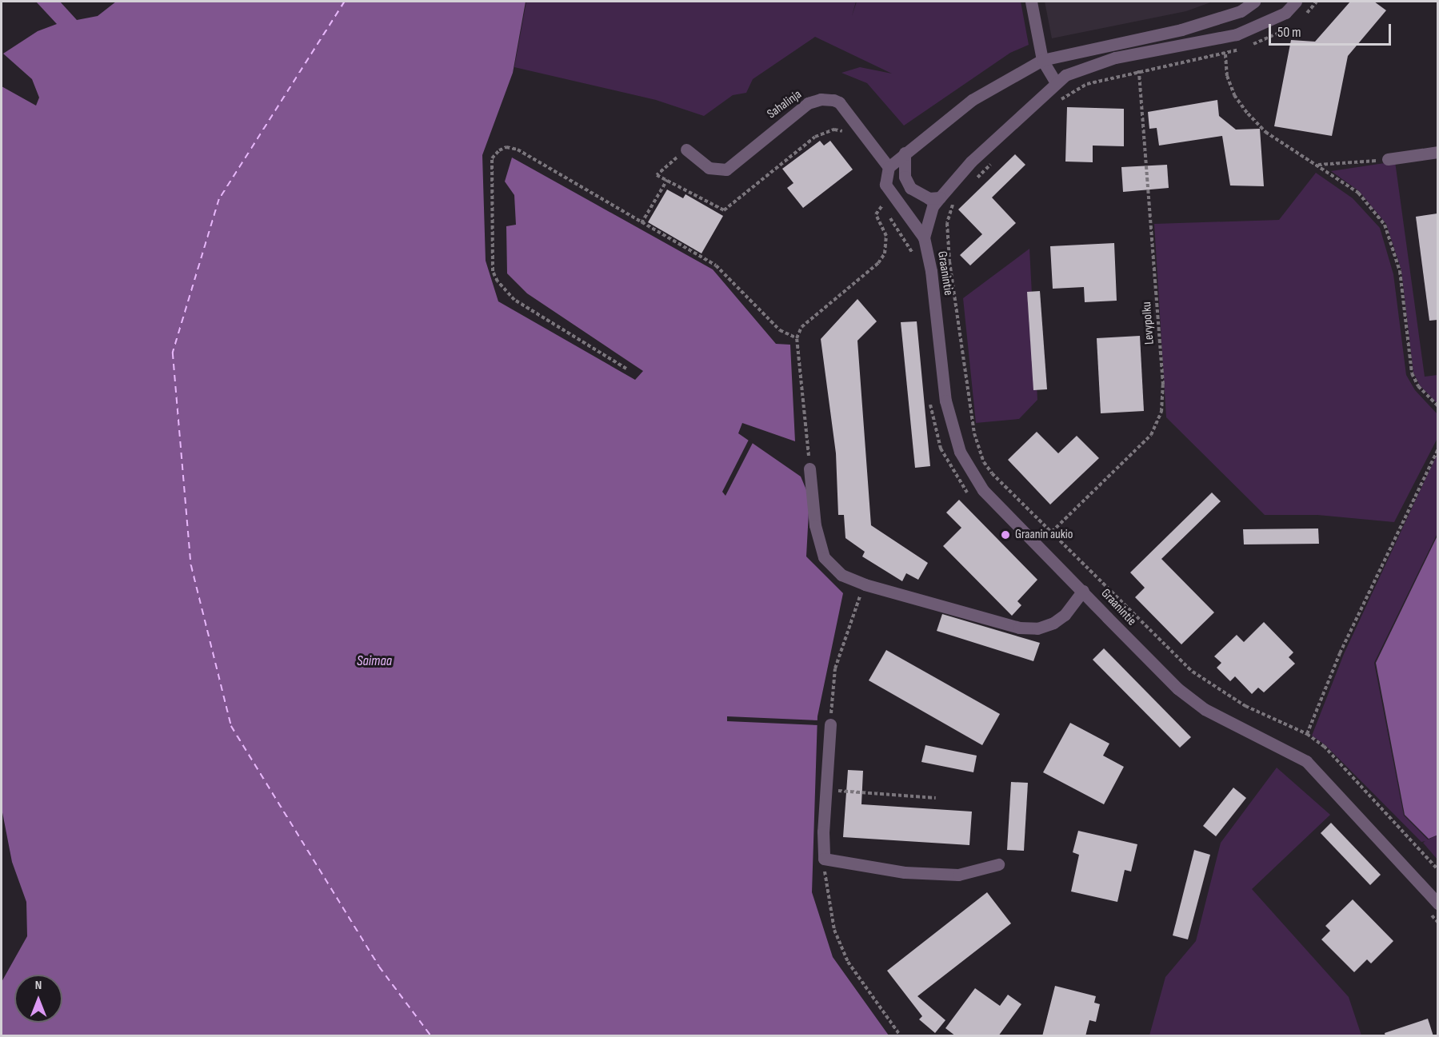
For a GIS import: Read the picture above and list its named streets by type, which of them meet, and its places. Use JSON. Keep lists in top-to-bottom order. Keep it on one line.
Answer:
{"streets":{"street":["Sahalinja","Graanintie"],"path":["Levypolku"]},"crossings":[["Sahalinja","Graanintie"]],"water":["Saimaa"],"places":["Graanin aukio"],"scale_bar":"50 m","north":"top"}
